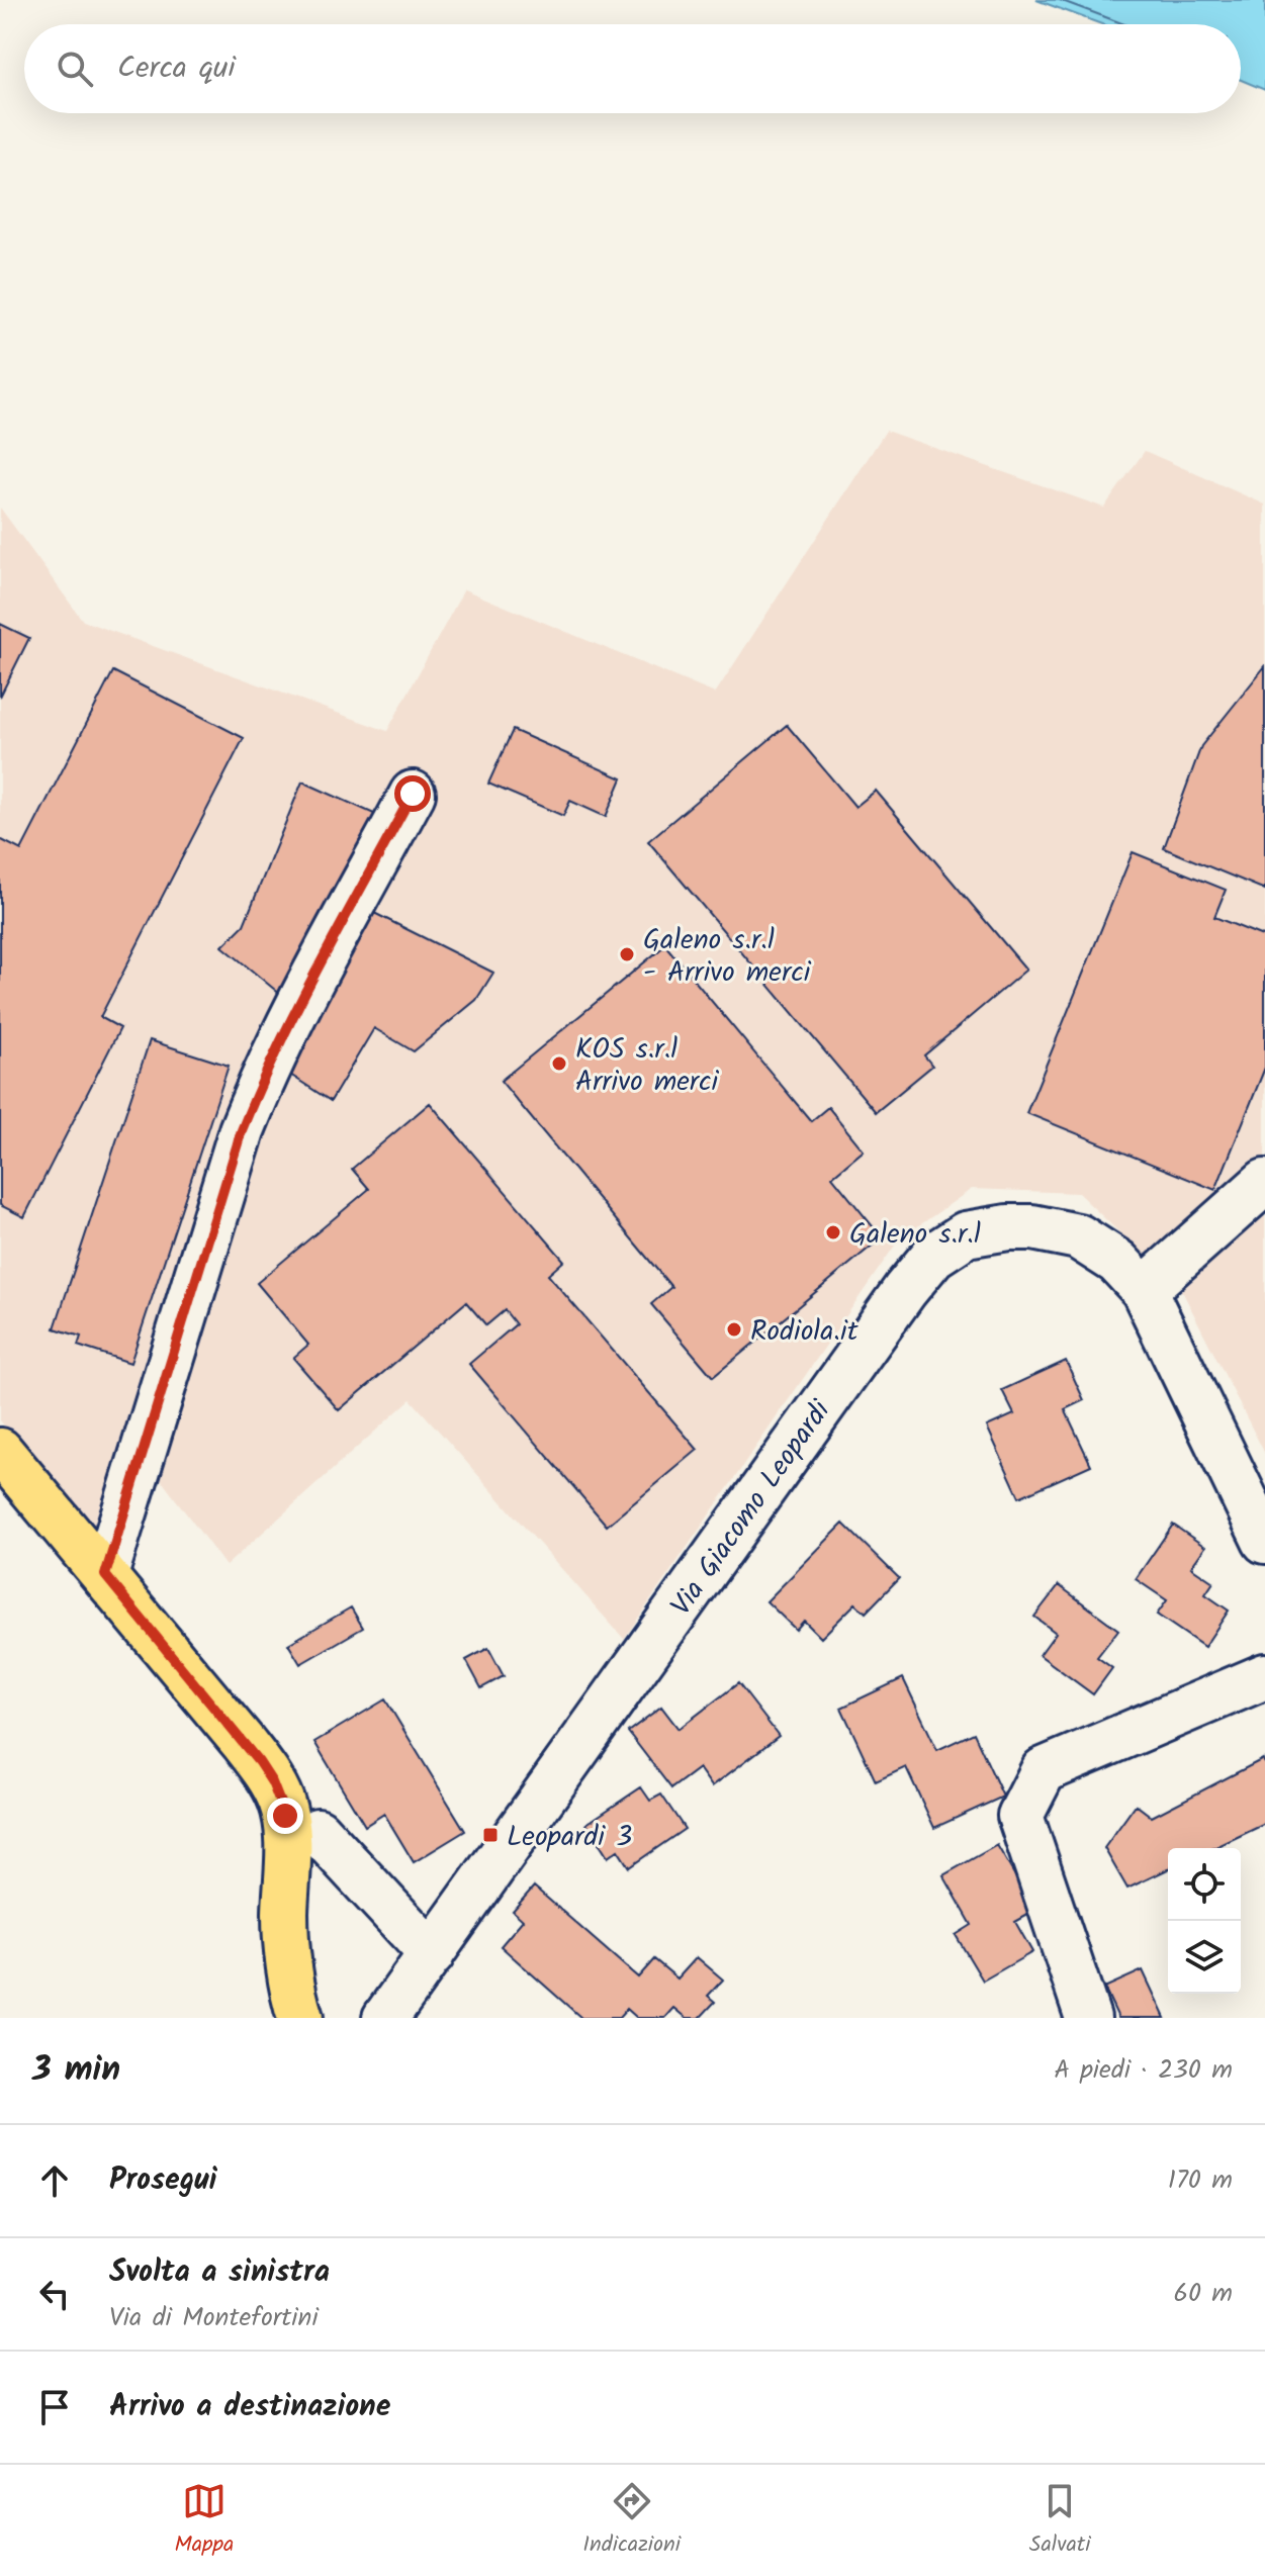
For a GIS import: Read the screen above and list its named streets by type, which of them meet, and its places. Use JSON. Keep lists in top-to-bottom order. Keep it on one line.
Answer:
{"streets":{"street":["Via Giacomo Leopardi"]},"places":{"other":["Galeno s.r.l - Arrivo merci","KOS s.r.l Arrivo merci","Galeno s.r.l","Rodiola.it"],"transit":["Leopardi 3"]},"page":{"search":"Cerca qui","heading":["3 min","A piedi · 230 m"],"list":[["Prosegui","170 m"],["Svolta a sinistra","Via di Montefortini","60 m"],"Arrivo a destinazione"],"nav":["Mappa","Indicazioni","Salvati"]}}
